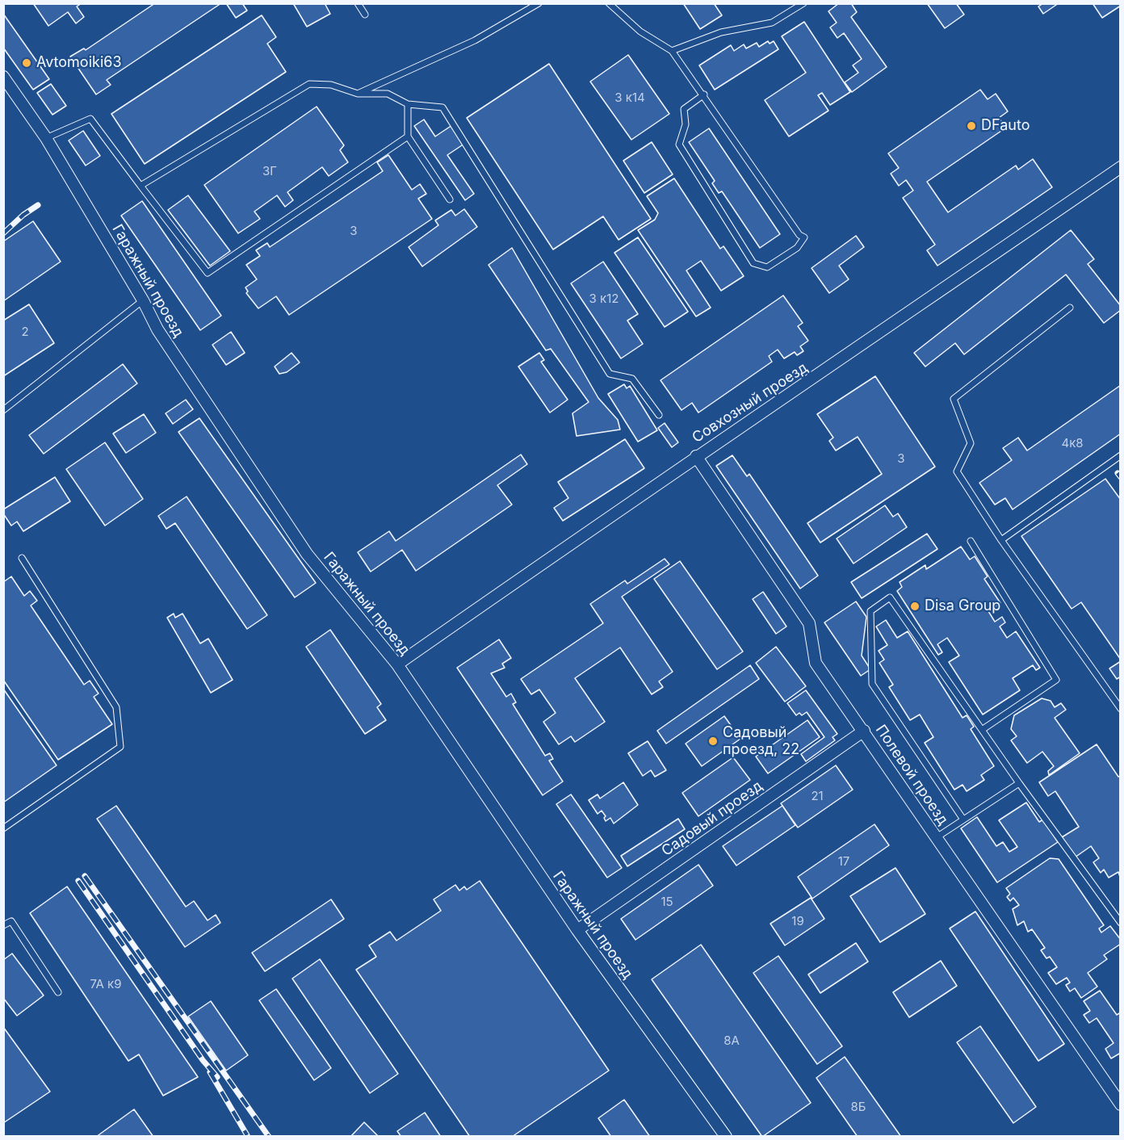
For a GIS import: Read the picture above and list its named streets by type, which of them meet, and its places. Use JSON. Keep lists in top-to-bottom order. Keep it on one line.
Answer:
{"streets":{"street":["Гаражный проезд","Совхозный проезд","Полевой проезд","Садовый проезд"]},"crossings":[["Гаражный проезд","Совхозный проезд"],["Гаражный проезд","Садовый проезд"],["Совхозный проезд","Полевой проезд"],["Полевой проезд","Садовый проезд"]],"places":["Avtomoiki63","DFauto","Disa Group","Садовый проезд, 22"],"house_numbers":["3 к14","3Г","3","3 к12","2","4к8","3","21","17","15","19","7А к9","8А","8Б"]}
